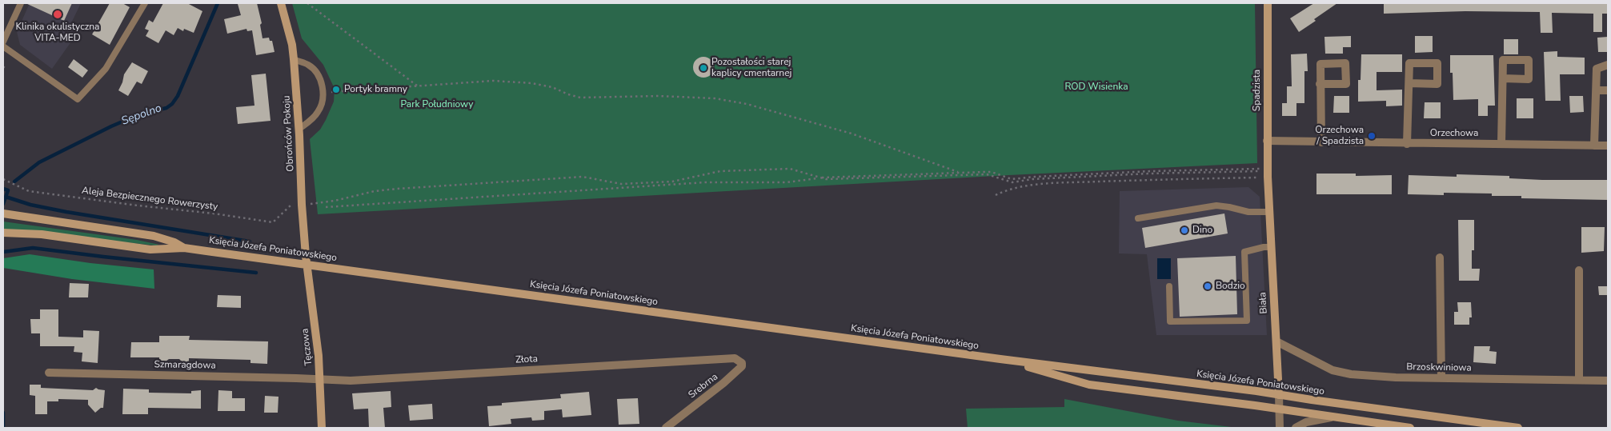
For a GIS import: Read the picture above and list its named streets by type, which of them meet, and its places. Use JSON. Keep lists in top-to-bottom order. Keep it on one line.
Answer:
{"streets":{"main road":["Spadzista","Obrońców Pokoju","Księcia Józefa Poniatowskiego","Biała","Tęczowa"],"street":["Orzechowa","Złota","Szmaragdowa","Brzoskwiniowa","Srebrna"],"path":["Aleja Bezpiecznego Rowerzysty"]},"crossings":[["Spadzista","Orzechowa"],["Spadzista","Biała"],["Obrońców Pokoju","Księcia Józefa Poniatowskiego"],["Obrońców Pokoju","Tęczowa"],["Księcia Józefa Poniatowskiego","Biała"],["Księcia Józefa Poniatowskiego","Tęczowa"],["Biała","Brzoskwiniowa"],["Tęczowa","Złota"],["Tęczowa","Szmaragdowa"],["Złota","Szmaragdowa"],["Złota","Srebrna"]],"water":["Sępolno"],"parks":["ROD Wisienka","Park Południowy"],"places":["Klinika okulistyczna VITA-MED","Pozostałości starej kaplicy cmentarnej","Portyk bramny","Orzechowa / Spadzista","Dino","Bodzio"]}
